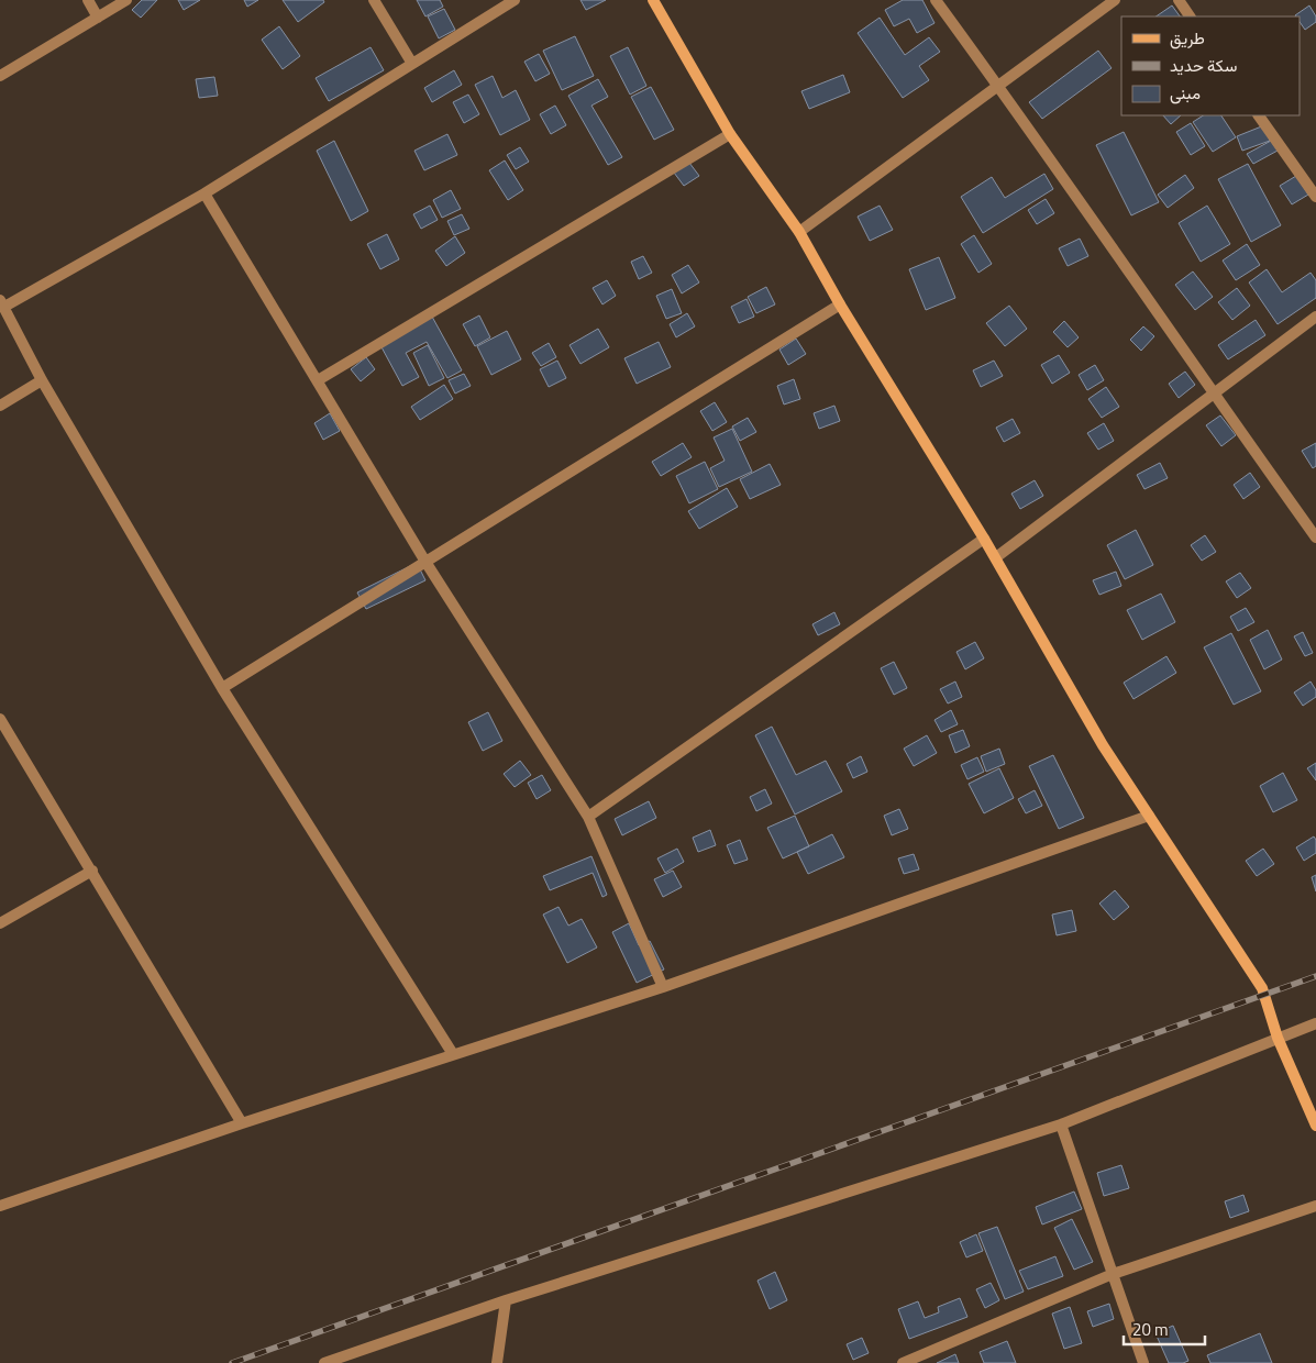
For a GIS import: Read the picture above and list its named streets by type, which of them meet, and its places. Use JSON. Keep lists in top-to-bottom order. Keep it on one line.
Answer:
{"legend":["طريق","سكة حديد","مبنى"],"scale_bar":"20 m"}
